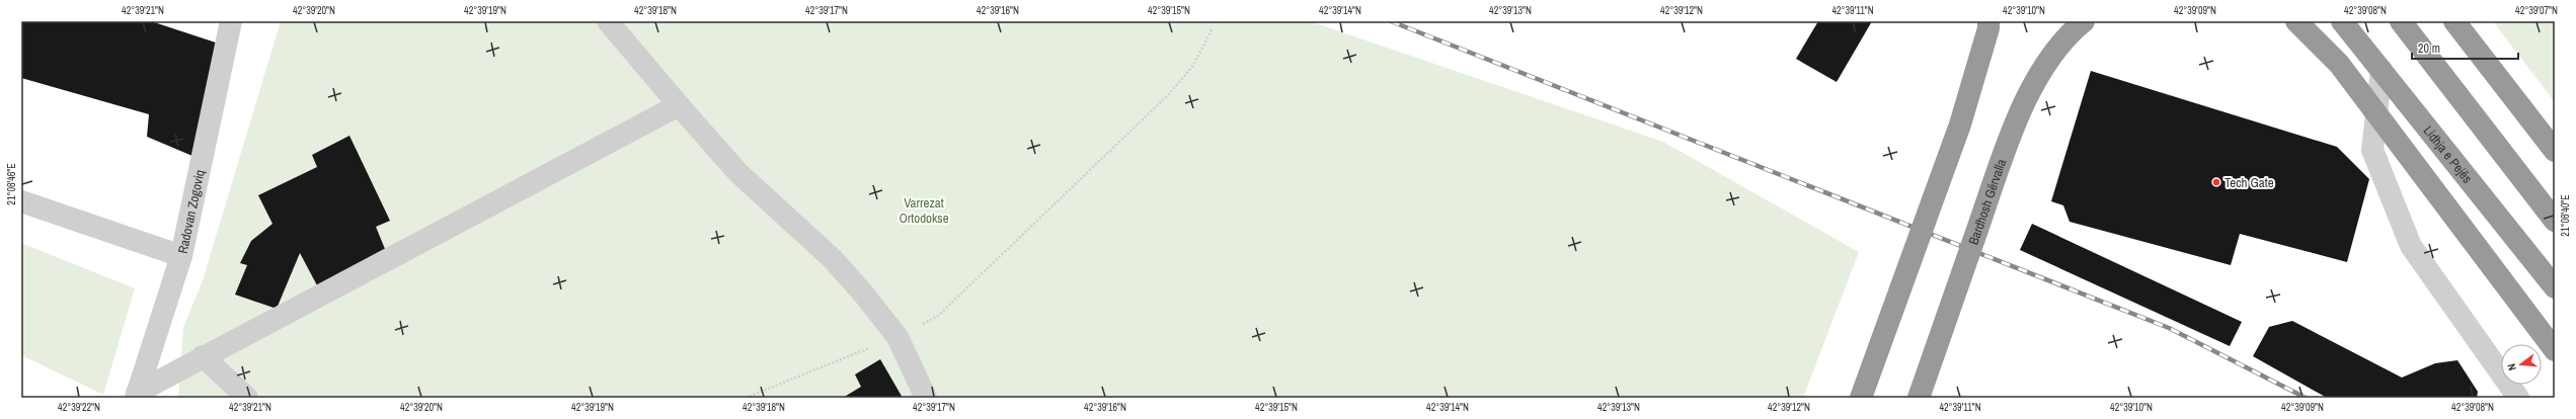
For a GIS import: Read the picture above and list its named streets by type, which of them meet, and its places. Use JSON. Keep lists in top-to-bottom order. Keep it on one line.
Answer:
{"streets":{"highway":["Lidhja e Pejës","Bardhosh Gërvalla"],"street":["Radovan Zogoviq"]},"parks":["Varrezat Ortodokse"],"places":["Tech Gate"],"scale_bar":"20 m","north":"left","coordinates":["42°39'21\"N","42°39'20\"N","42°39'19\"N","42°39'18\"N","42°39'17\"N","42°39'16\"N","42°39'15\"N","42°39'14\"N","42°39'13\"N","42°39'12\"N","42°39'11\"N","42°39'10\"N","42°39'09\"N","42°39'08\"N","42°39'07\"N","21°08'46\"E","21°08'40\"E","42°39'22\"N"]}
